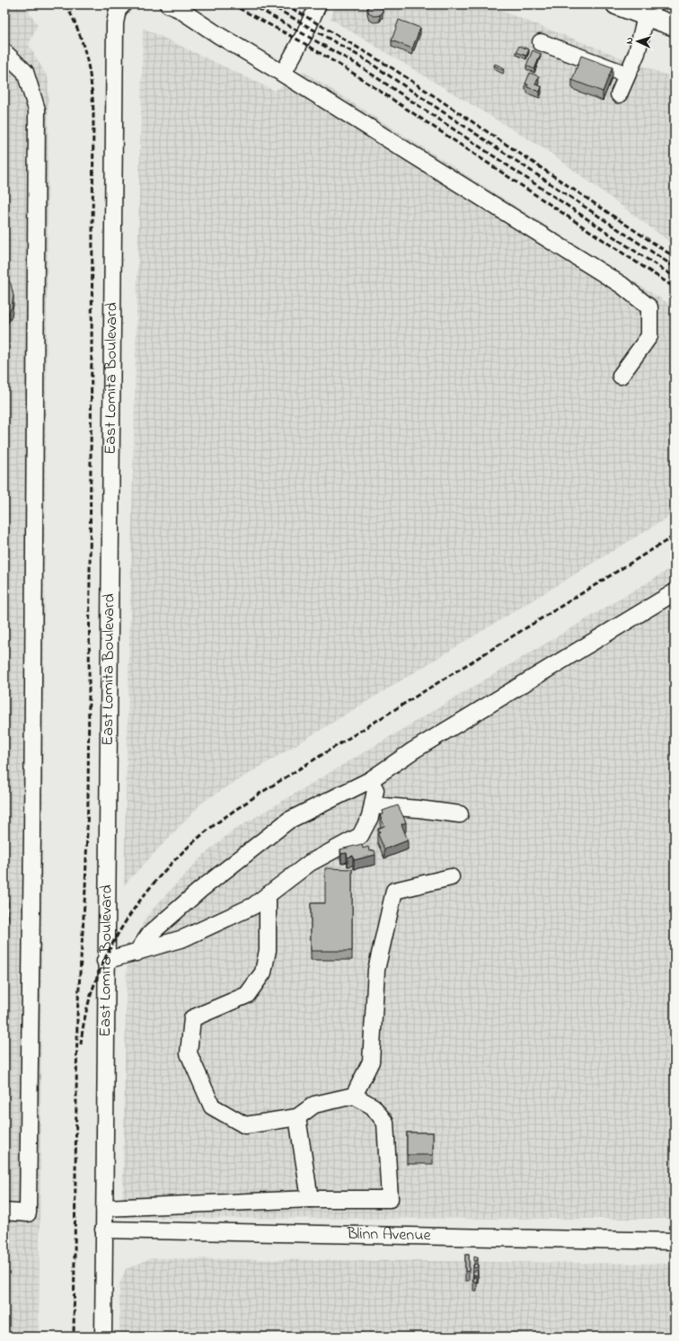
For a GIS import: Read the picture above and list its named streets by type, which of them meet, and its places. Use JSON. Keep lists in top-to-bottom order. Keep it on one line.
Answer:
{"streets":{"street":["East Lomita Boulevard","Blinn Avenue"]},"crossings":[["East Lomita Boulevard","Blinn Avenue"]],"north":"left"}
